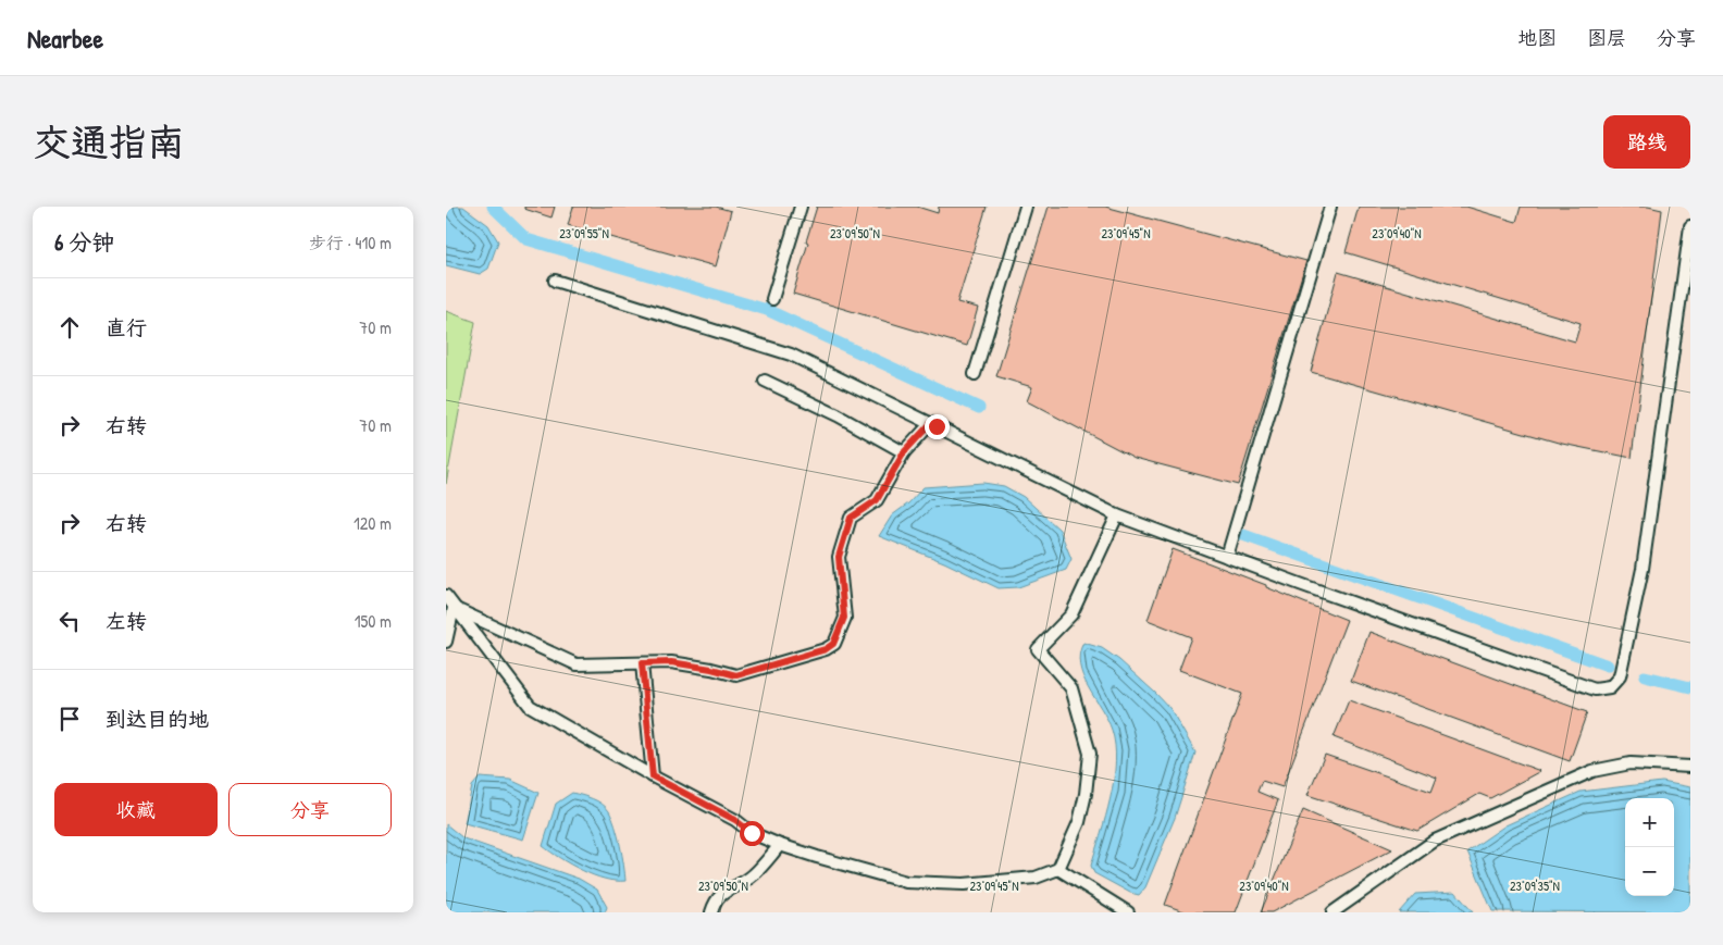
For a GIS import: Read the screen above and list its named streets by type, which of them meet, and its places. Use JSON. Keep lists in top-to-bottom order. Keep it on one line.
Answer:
{"page":{"header":"Nearbee","nav":["地图","图层","分享"],"buttons":["路线",["收藏","分享"]],"title":"交通指南","heading":["6 分钟","步行 · 410 m"],"list":[["直行","70 m"],["右转","70 m"],["右转","120 m"],["左转","150 m"],"到达目的地"],"map_buttons":["+","−"]},"coordinates":["23°09'55\"N","23°09'50\"N","23°09'45\"N","23°09'40\"N","23°09'35\"N"]}
